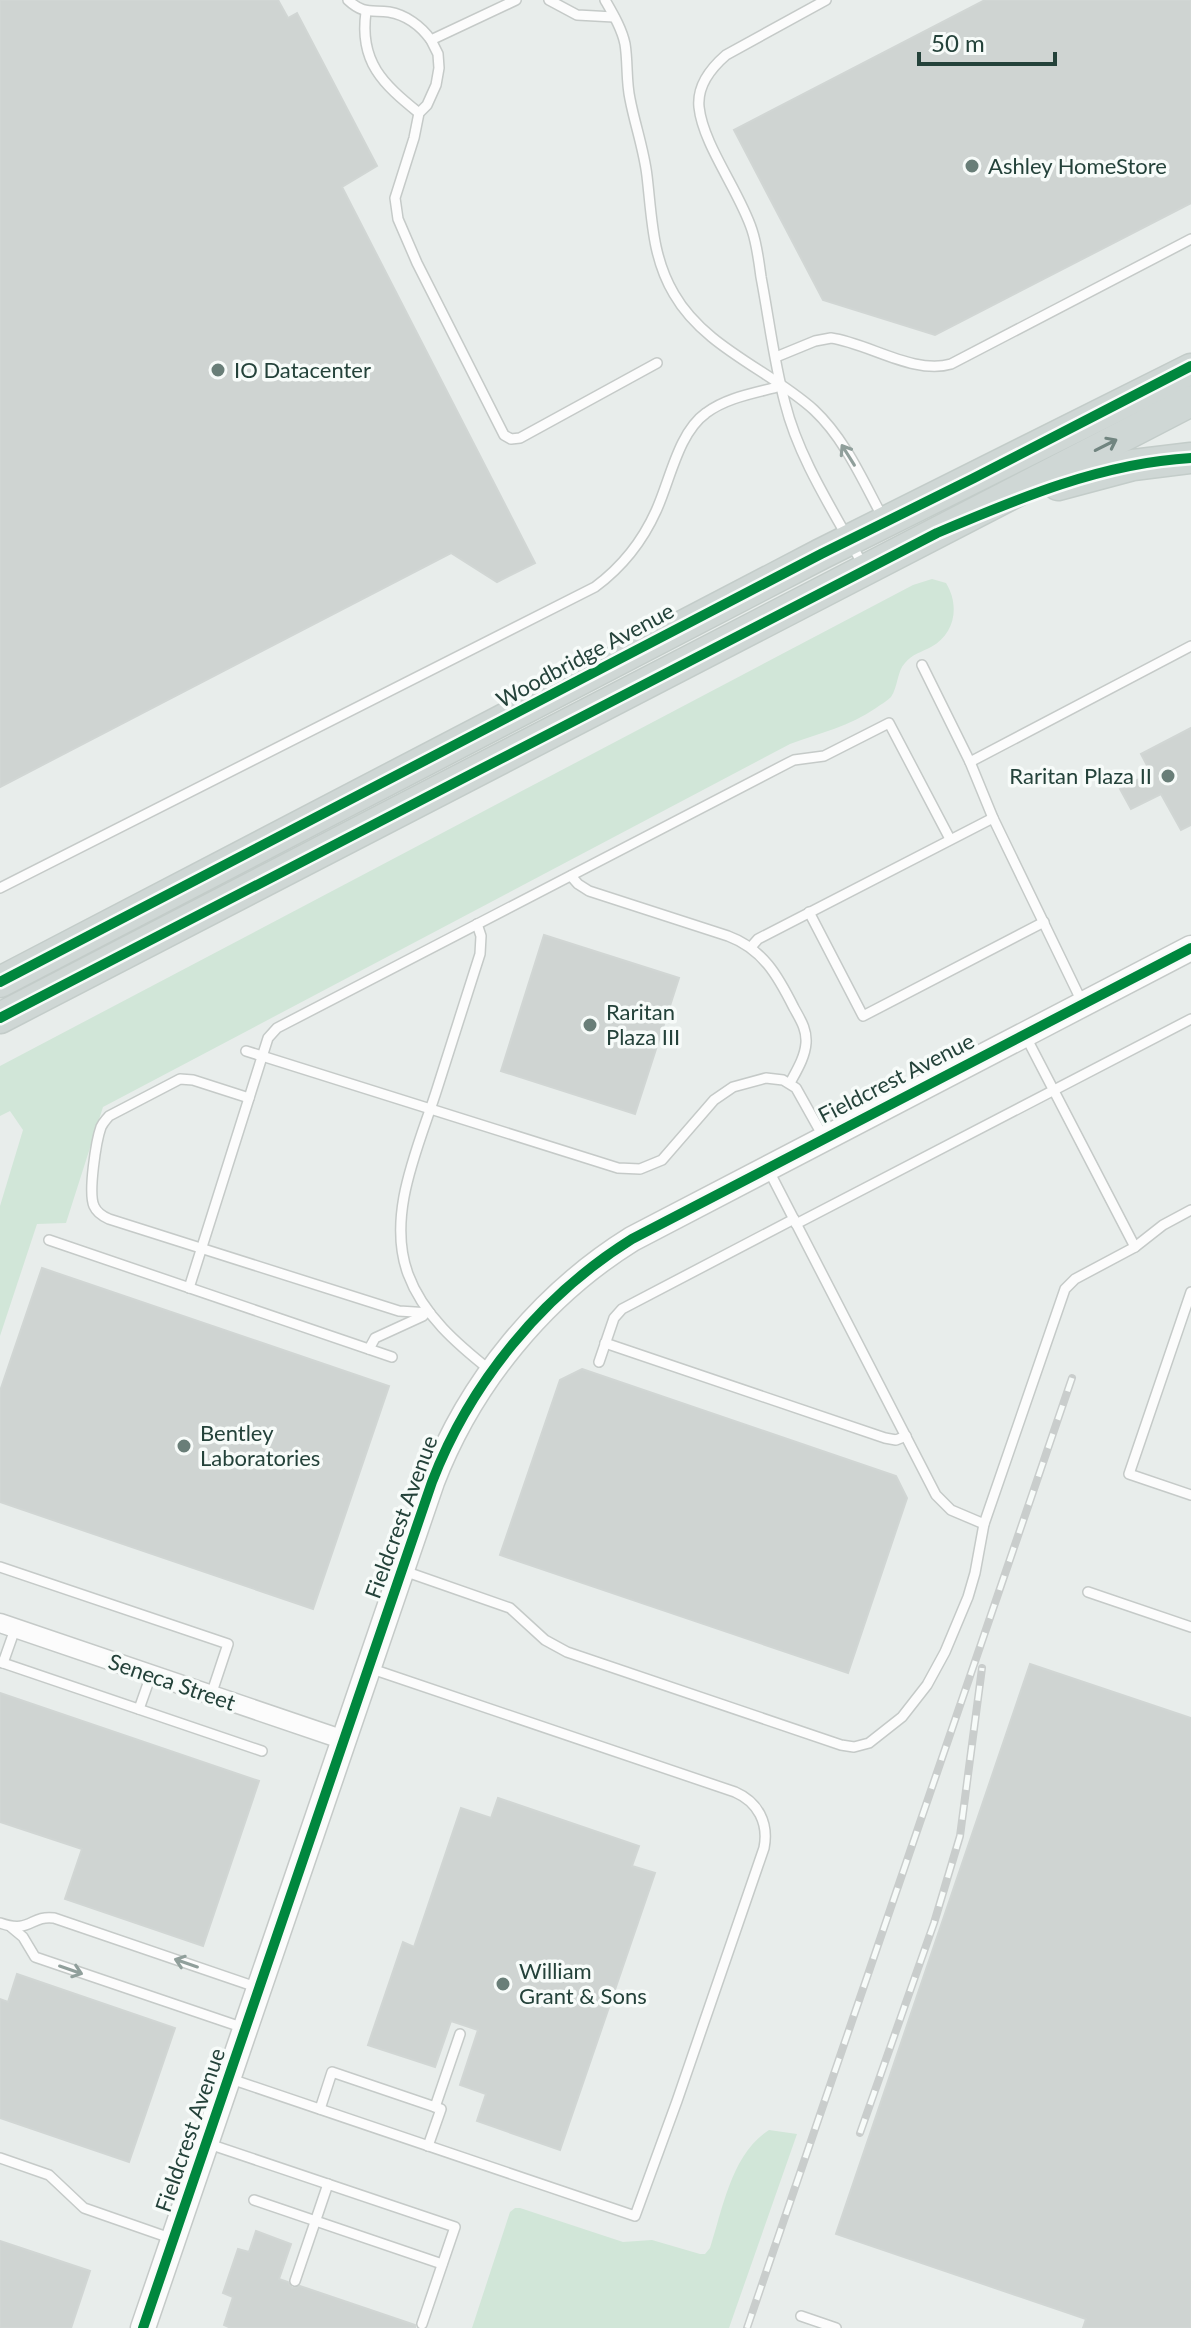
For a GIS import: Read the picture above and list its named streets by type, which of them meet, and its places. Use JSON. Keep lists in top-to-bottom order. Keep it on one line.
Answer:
{"streets":{"main road":["Woodbridge Avenue"],"street":["Fieldcrest Avenue","Seneca Street"]},"crossings":[["Fieldcrest Avenue","Seneca Street"]],"places":["Ashley HomeStore","IO Datacenter","Raritan Plaza II","Raritan Plaza III","Bentley Laboratories","William Grant & Sons"],"scale_bar":"50 m"}
